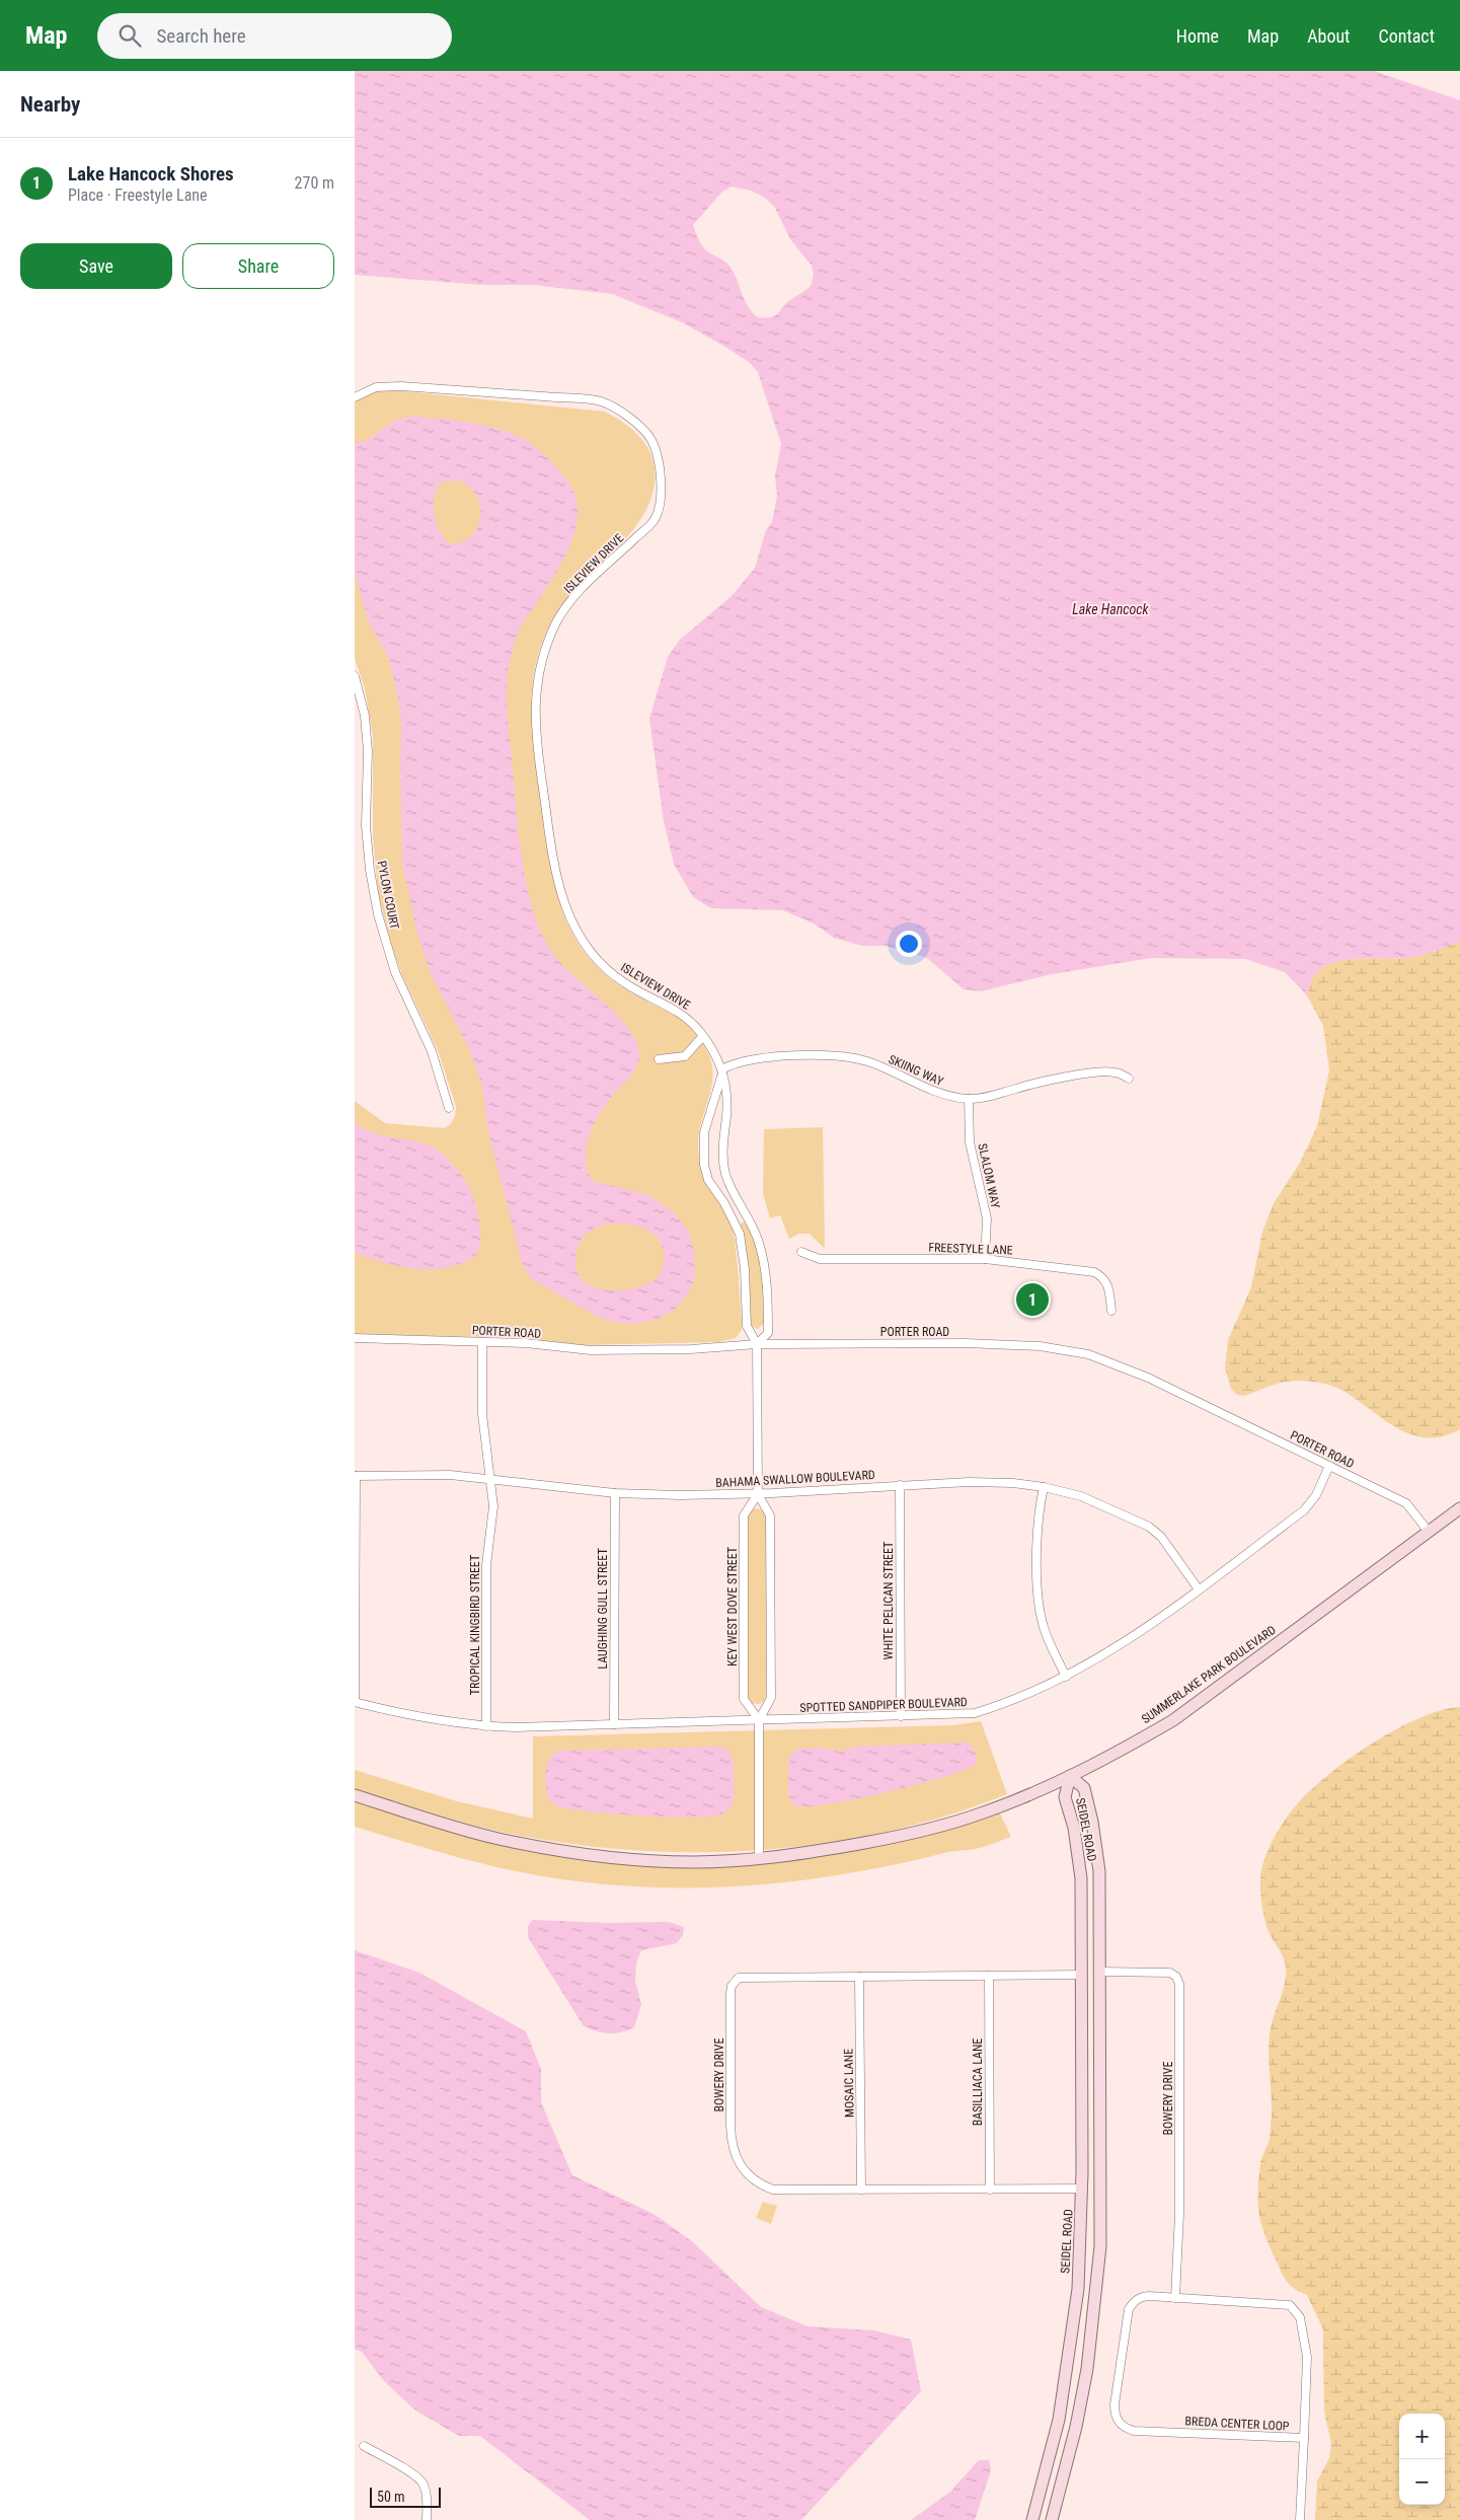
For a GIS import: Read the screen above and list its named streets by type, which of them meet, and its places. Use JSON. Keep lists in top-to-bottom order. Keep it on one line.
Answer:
{"streets":{"main road":["SUMMERLAKE PARK BOULEVARD","SEIDEL ROAD"],"street":["ISLEVIEW DRIVE","PYLON COURT","SKIING WAY","SLALOM WAY","FREESTYLE LANE","PORTER ROAD","BAHAMA SWALLOW BOULEVARD","WHITE PELICAN STREET","KEY WEST DOVE STREET","LAUGHING GULL STREET","TROPICAL KINGBIRD STREET","SPOTTED SANDPIPER BOULEVARD","BOWERY DRIVE","BASILLIACA LANE","MOSAIC LANE","BREDA CENTER LOOP"]},"crossings":[["ISLEVIEW DRIVE","SKIING WAY"],["ISLEVIEW DRIVE","PORTER ROAD"],["SKIING WAY","SLALOM WAY"],["SLALOM WAY","FREESTYLE LANE"],["PORTER ROAD","TROPICAL KINGBIRD STREET"],["PORTER ROAD","SUMMERLAKE PARK BOULEVARD"],["PORTER ROAD","SPOTTED SANDPIPER BOULEVARD"],["BAHAMA SWALLOW BOULEVARD","WHITE PELICAN STREET"],["BAHAMA SWALLOW BOULEVARD","KEY WEST DOVE STREET"],["BAHAMA SWALLOW BOULEVARD","LAUGHING GULL STREET"],["BAHAMA SWALLOW BOULEVARD","TROPICAL KINGBIRD STREET"],["BAHAMA SWALLOW BOULEVARD","SPOTTED SANDPIPER BOULEVARD"],["WHITE PELICAN STREET","SPOTTED SANDPIPER BOULEVARD"],["KEY WEST DOVE STREET","SPOTTED SANDPIPER BOULEVARD"],["LAUGHING GULL STREET","SPOTTED SANDPIPER BOULEVARD"],["TROPICAL KINGBIRD STREET","SPOTTED SANDPIPER BOULEVARD"],["SUMMERLAKE PARK BOULEVARD","SEIDEL ROAD"],["SEIDEL ROAD","BOWERY DRIVE"],["BOWERY DRIVE","BASILLIACA LANE"],["BOWERY DRIVE","MOSAIC LANE"],["BOWERY DRIVE","BREDA CENTER LOOP"]],"water":["Lake Hancock"],"scale_bar":"50 m","page":{"header":"Map","search":"Search here","nav":["Home","Map","About","Contact"],"heading":"Nearby","list":[{"mark":"1","name":"Lake Hancock Shores","note":"Place · Freestyle Lane","value":"270 m"}],"buttons":["Save","Share"],"pins":"1","map_buttons":["+","−"],"scale":"50 m"}}
